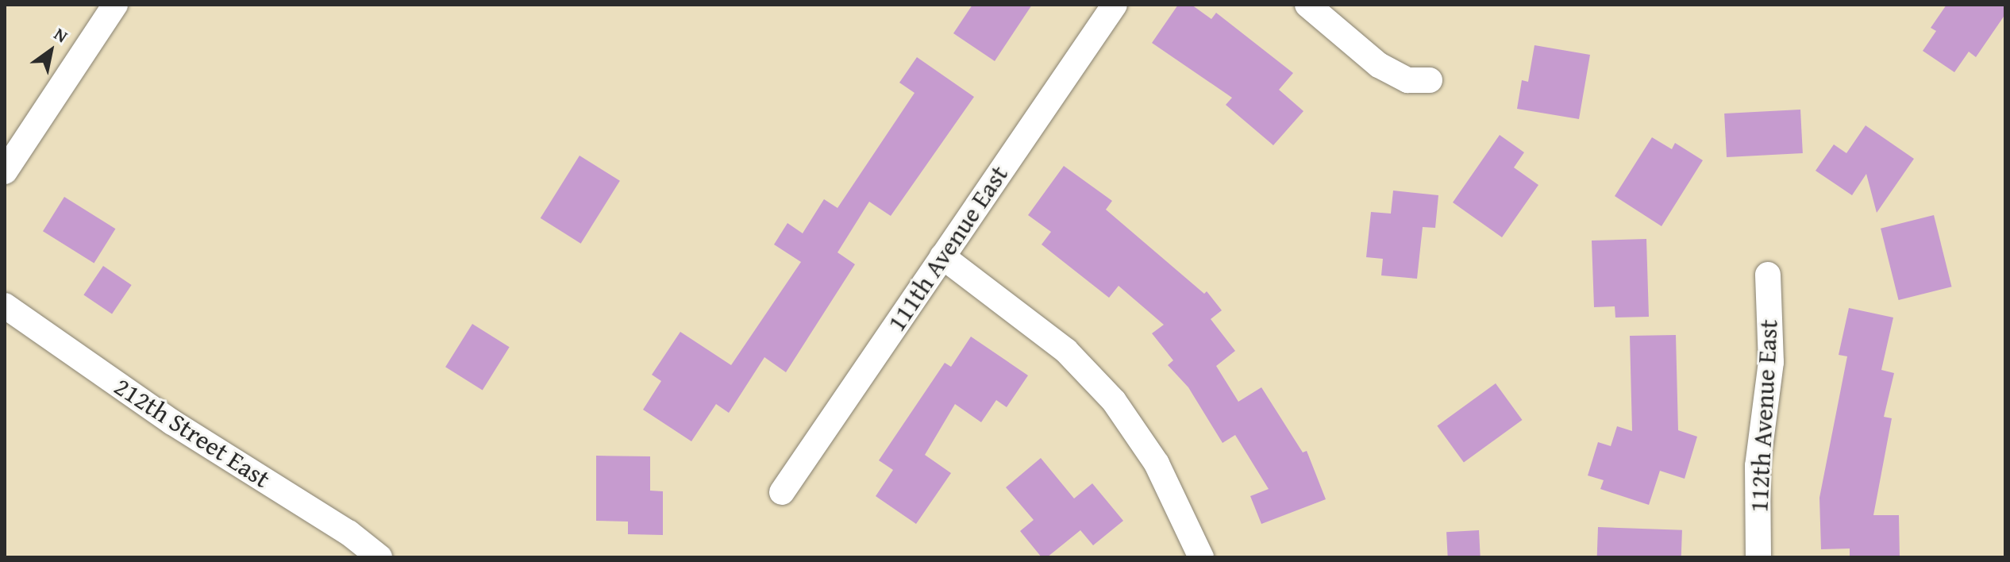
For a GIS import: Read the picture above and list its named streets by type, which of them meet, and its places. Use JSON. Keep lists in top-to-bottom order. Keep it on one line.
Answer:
{"streets":{"street":["111th Avenue East","112th Avenue East","212th Street East"]},"north":"top right"}
